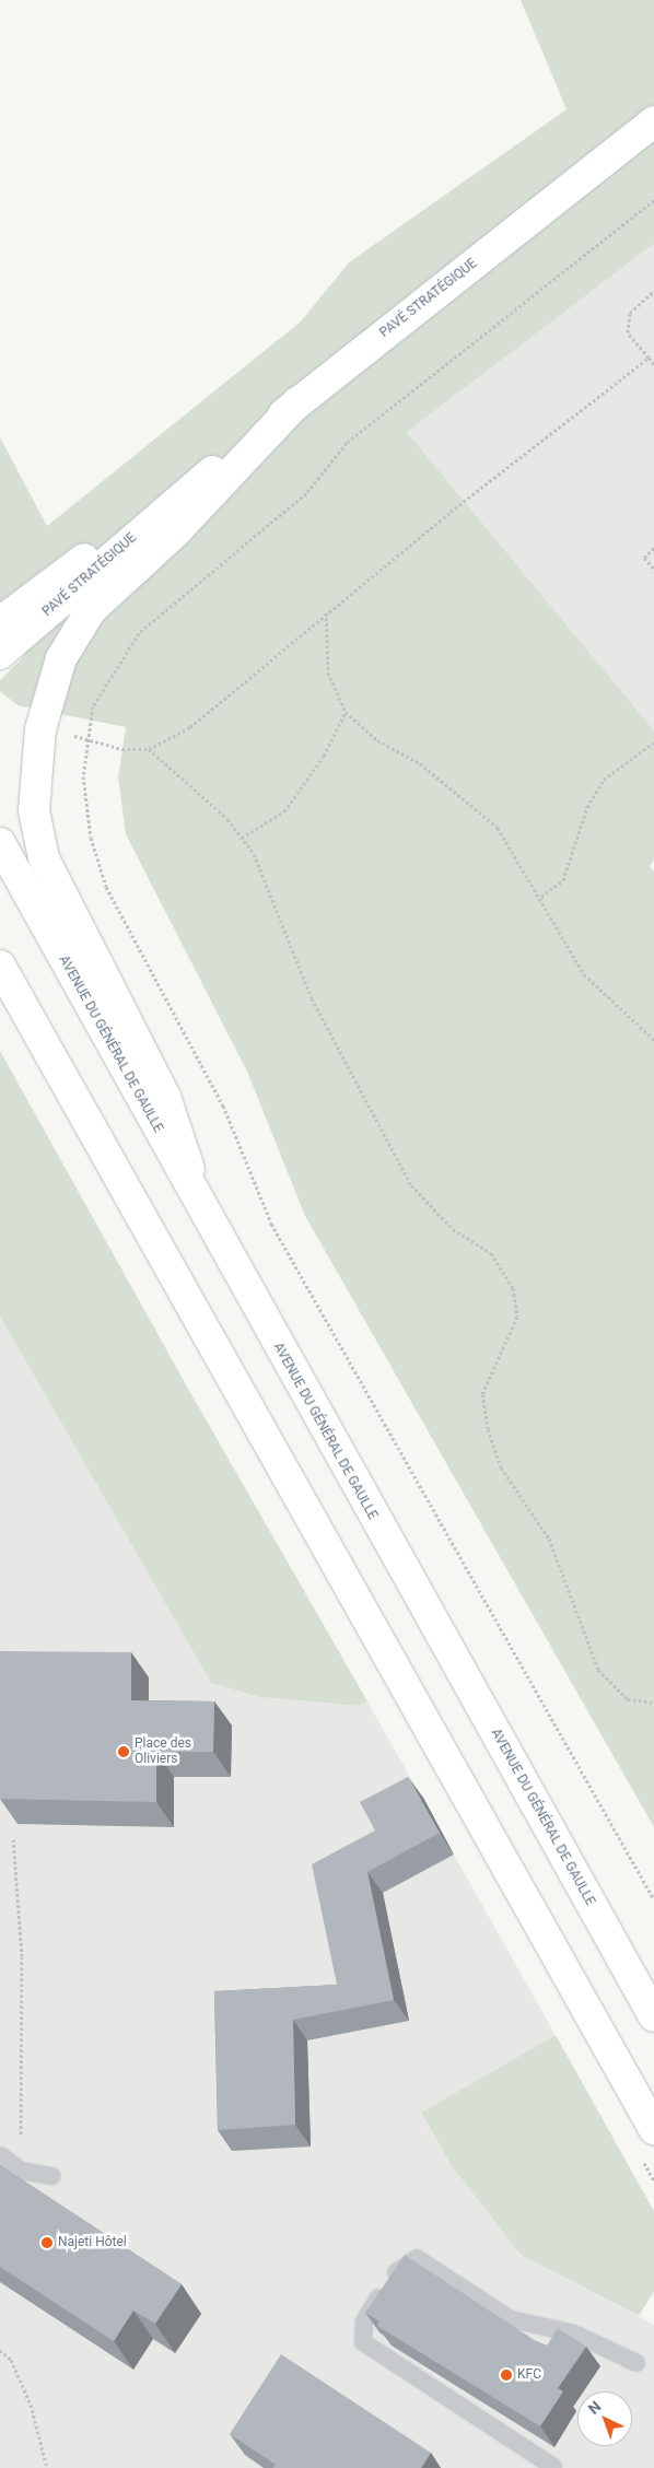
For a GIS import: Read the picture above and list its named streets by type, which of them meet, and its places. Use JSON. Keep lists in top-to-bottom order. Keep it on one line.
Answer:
{"streets":{"main road":["PAVÉ STRATÉGIQUE","AVENUE DU GÉNÉRAL DE GAULLE"]},"places":["Place des Oliviers","Najeti Hôtel","KFC"],"north":"top left"}
